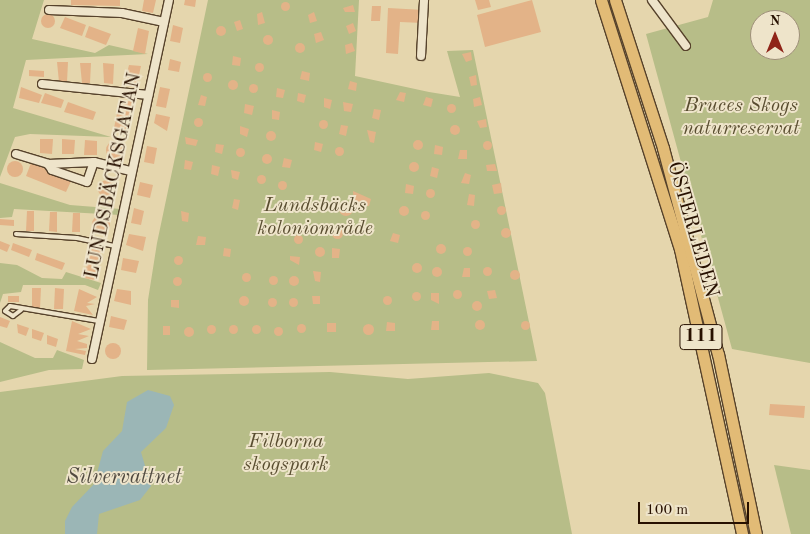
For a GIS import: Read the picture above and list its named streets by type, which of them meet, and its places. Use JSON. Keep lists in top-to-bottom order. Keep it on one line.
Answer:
{"streets":{"main road":["ÖSTERLEDEN","111"],"street":["LUNDSBÄCKSGATAN"]},"water":["Silvervattnet"],"parks":["Bruces Skogs naturreservat","Lundsbäcks koloniområde","Filborna skogspark"],"scale_bar":"100 m","north":"top"}
